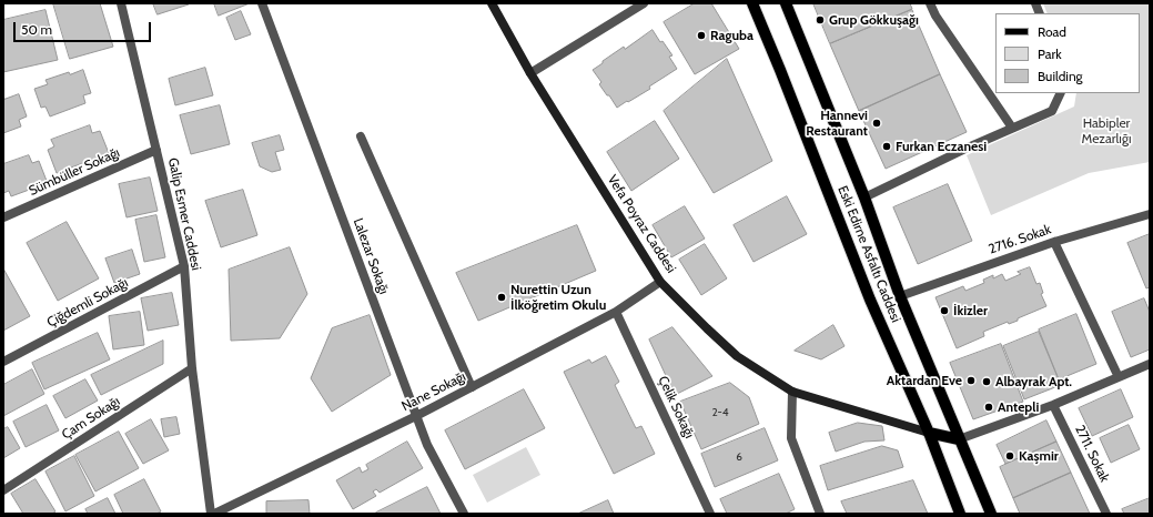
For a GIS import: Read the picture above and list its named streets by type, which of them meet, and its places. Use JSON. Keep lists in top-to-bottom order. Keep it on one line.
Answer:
{"streets":{"main road":["Vefa Poyraz Caddesi","Eski Edirne Asfaltı Caddesi"],"street":["Sümbüller Sokağı","Galip Esmer Caddesi","2716. Sokak","Lalezar Sokağı","Çiğdemli Sokağı","Nane Sokağı","Çelik Sokağı","Çam Sokağı","2711. Sokak"]},"crossings":[["Sümbüller Sokağı","Galip Esmer Caddesi"],["Galip Esmer Caddesi","Çiğdemli Sokağı"],["Galip Esmer Caddesi","Çam Sokağı"],["Vefa Poyraz Caddesi","Eski Edirne Asfaltı Caddesi"],["Vefa Poyraz Caddesi","Nane Sokağı"],["2716. Sokak","Eski Edirne Asfaltı Caddesi"],["Lalezar Sokağı","Nane Sokağı"],["Nane Sokağı","Çelik Sokağı"]],"parks":["Habipler Mezarlığı"],"places":["Grup Gökkuşağı","Raguba","Hannevi Restaurant","Furkan Eczanesi","Nurettin Uzun İlköğretim Okulu","İkizler","Aktardan Eve","Albayrak Apt.","Antepli","Kaşmir"],"house_numbers":["2-4","6"],"legend":["Road","Park","Building"],"scale_bar":"50 m"}
